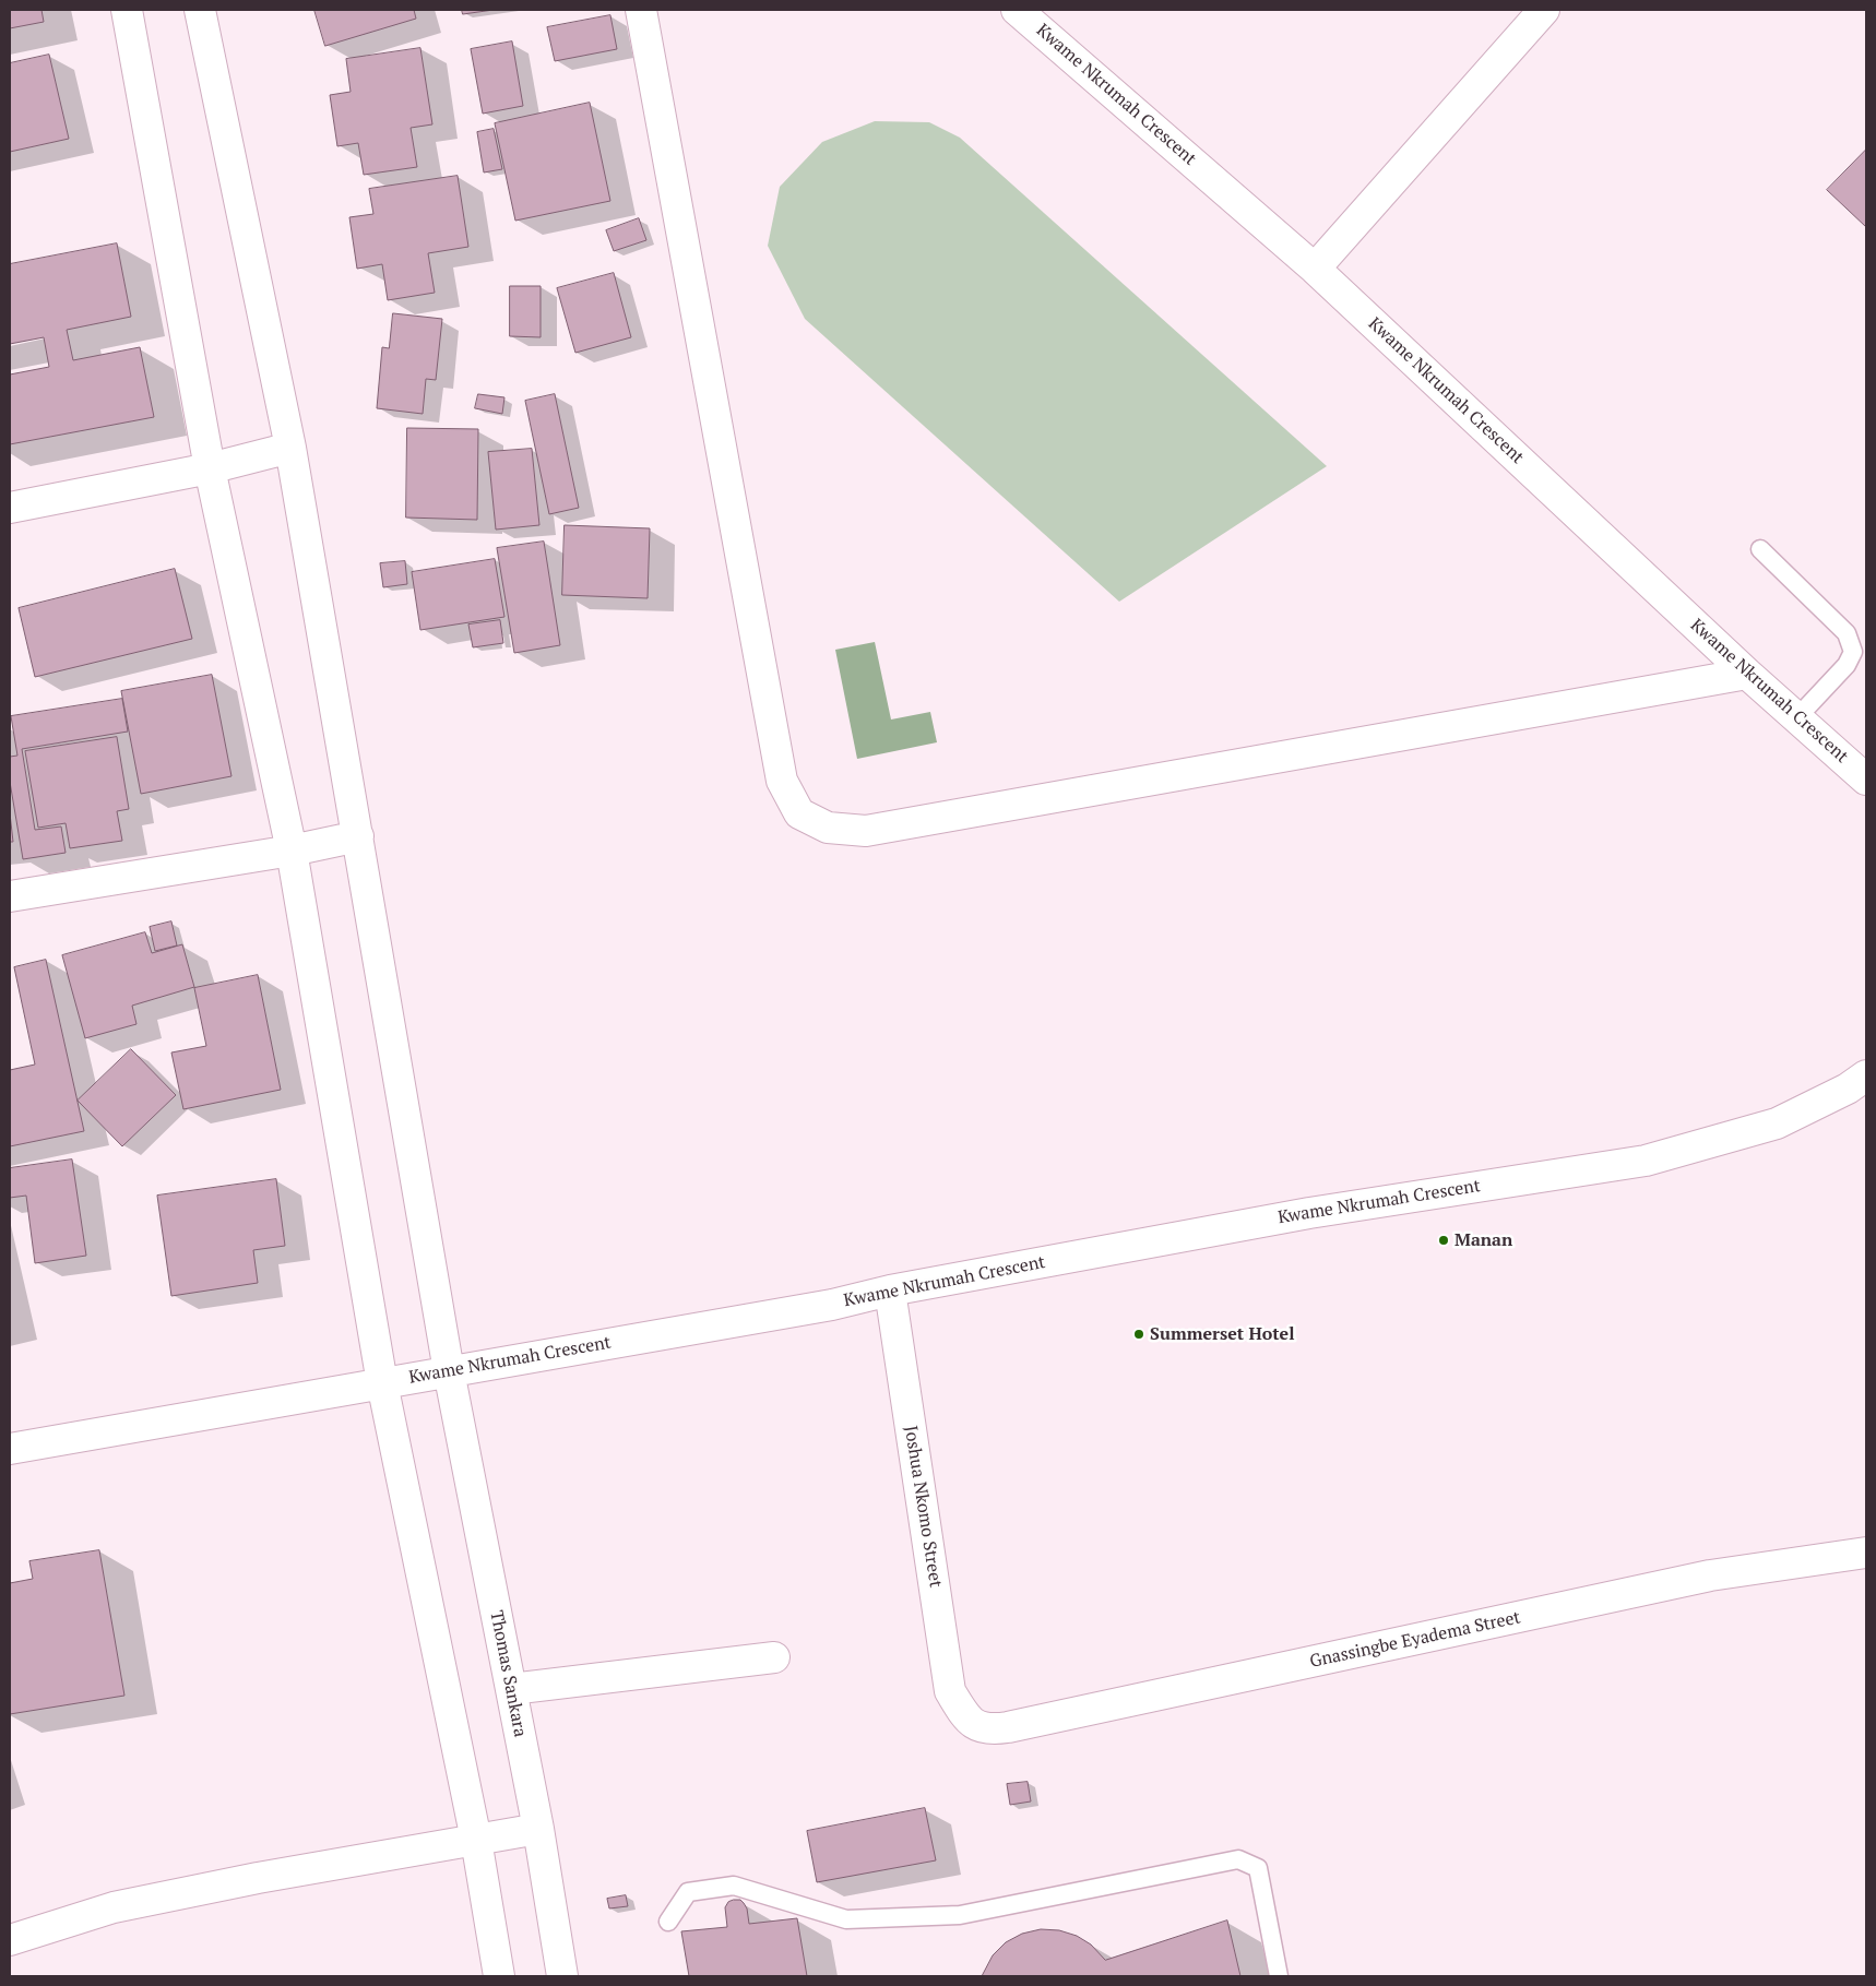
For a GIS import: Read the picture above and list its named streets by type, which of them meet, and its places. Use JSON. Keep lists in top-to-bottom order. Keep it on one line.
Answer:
{"streets":{"street":["Kwame Nkrumah Crescent","Joshua Nkomo Street","Gnassingbe Eyadema Street","Thomas Sankara"]},"crossings":[["Kwame Nkrumah Crescent","Joshua Nkomo Street"],["Kwame Nkrumah Crescent","Thomas Sankara"],["Joshua Nkomo Street","Gnassingbe Eyadema Street"]],"places":["Manan","Summerset Hotel"]}
